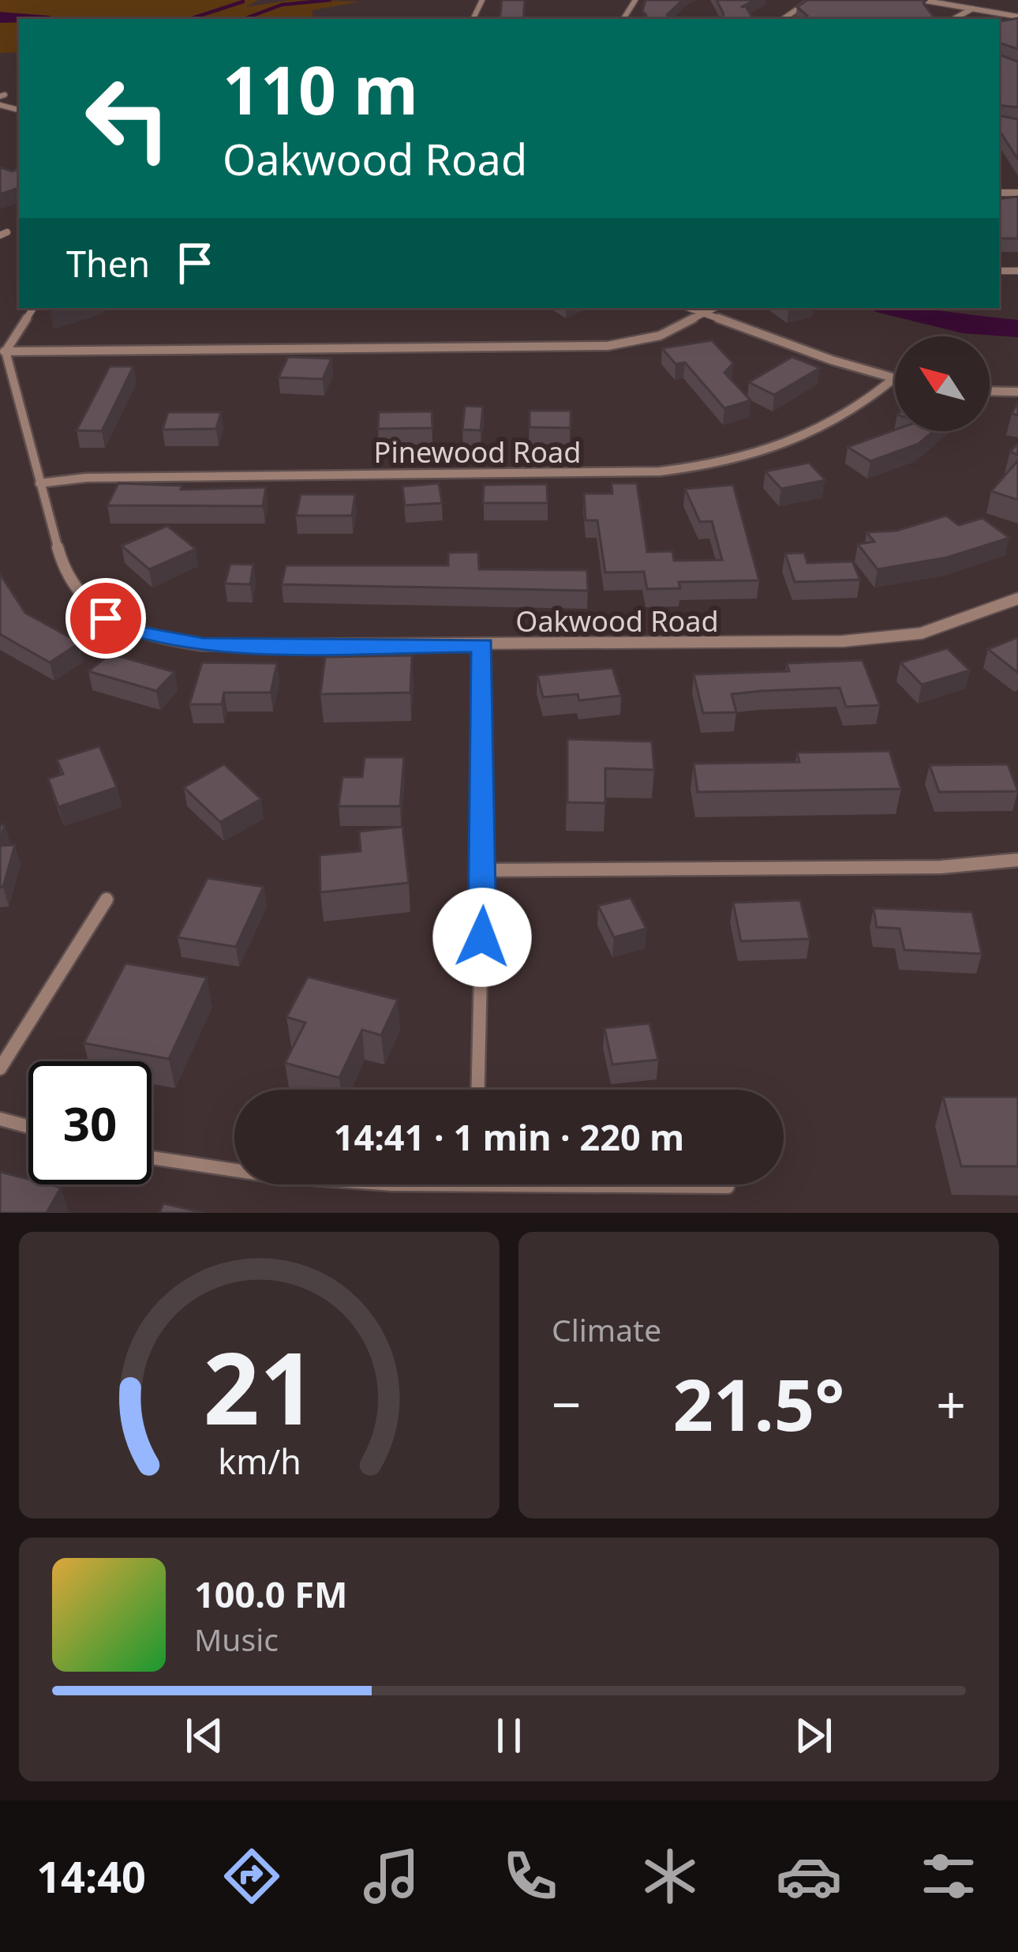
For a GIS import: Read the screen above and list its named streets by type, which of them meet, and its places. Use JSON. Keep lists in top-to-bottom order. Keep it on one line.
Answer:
{"streets":{"street":["Pinewood Road","Oakwood Road"]},"crossings":[["Pinewood Road","Oakwood Road"]],"north":"top left","page":{"turn":["110 m","Oakwood Road"],"then":"Then","limit":"30","trip":"14:41 · 1 min · 220 m","tile":"Climate","heat":["−","21.5°","+"],"song":["100.0 FM","Music"],"tabs":"14:40","gauge":["21","km/h"]}}
